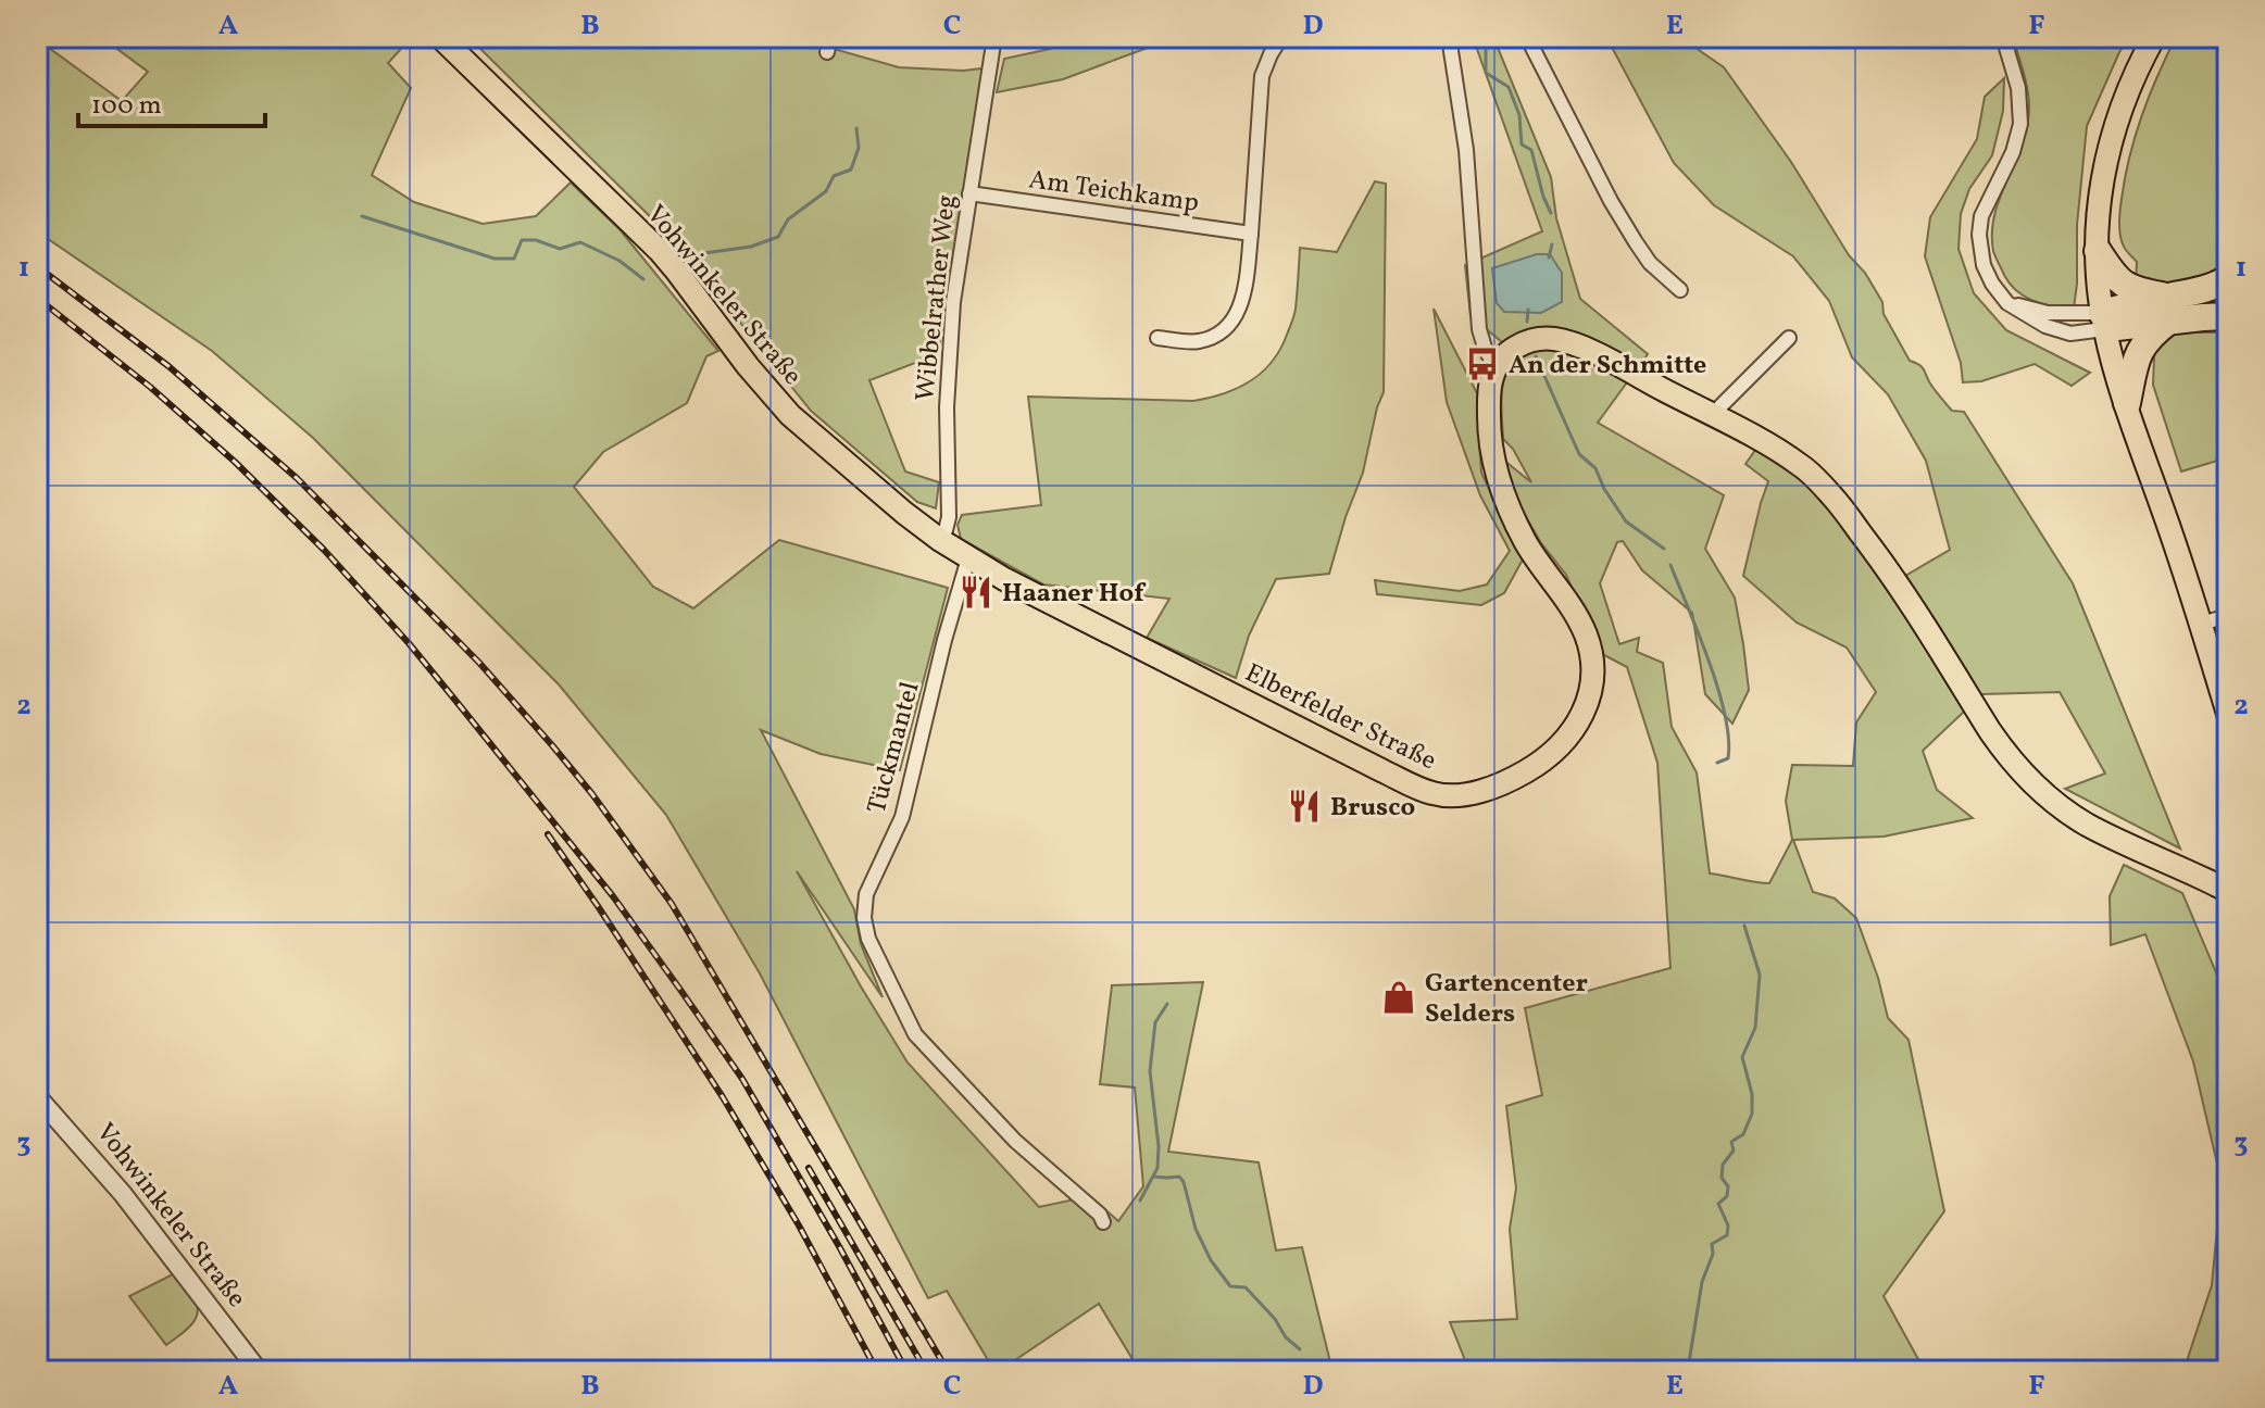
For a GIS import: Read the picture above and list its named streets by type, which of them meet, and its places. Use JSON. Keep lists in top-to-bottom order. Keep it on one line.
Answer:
{"streets":{"main road":["Vohwinkeler Straße","Elberfelder Straße"],"street":["Am Teichkamp","Wibbelrather Weg","Tückmantel"]},"crossings":[["Am Teichkamp","Wibbelrather Weg"],["Vohwinkeler Straße","Wibbelrather Weg"],["Vohwinkeler Straße","Elberfelder Straße"],["Wibbelrather Weg","Elberfelder Straße"],["Elberfelder Straße","Tückmantel"]],"places":{"bus stop":["An der Schmitte"],"restaurant":["Haaner Hof","Brusco"],"shop":["Gartencenter Selders"]},"scale_bar":"100 m","grid":{"columns":["A","B","C","D","E","F"],"rows":["1","2","3"]}}
